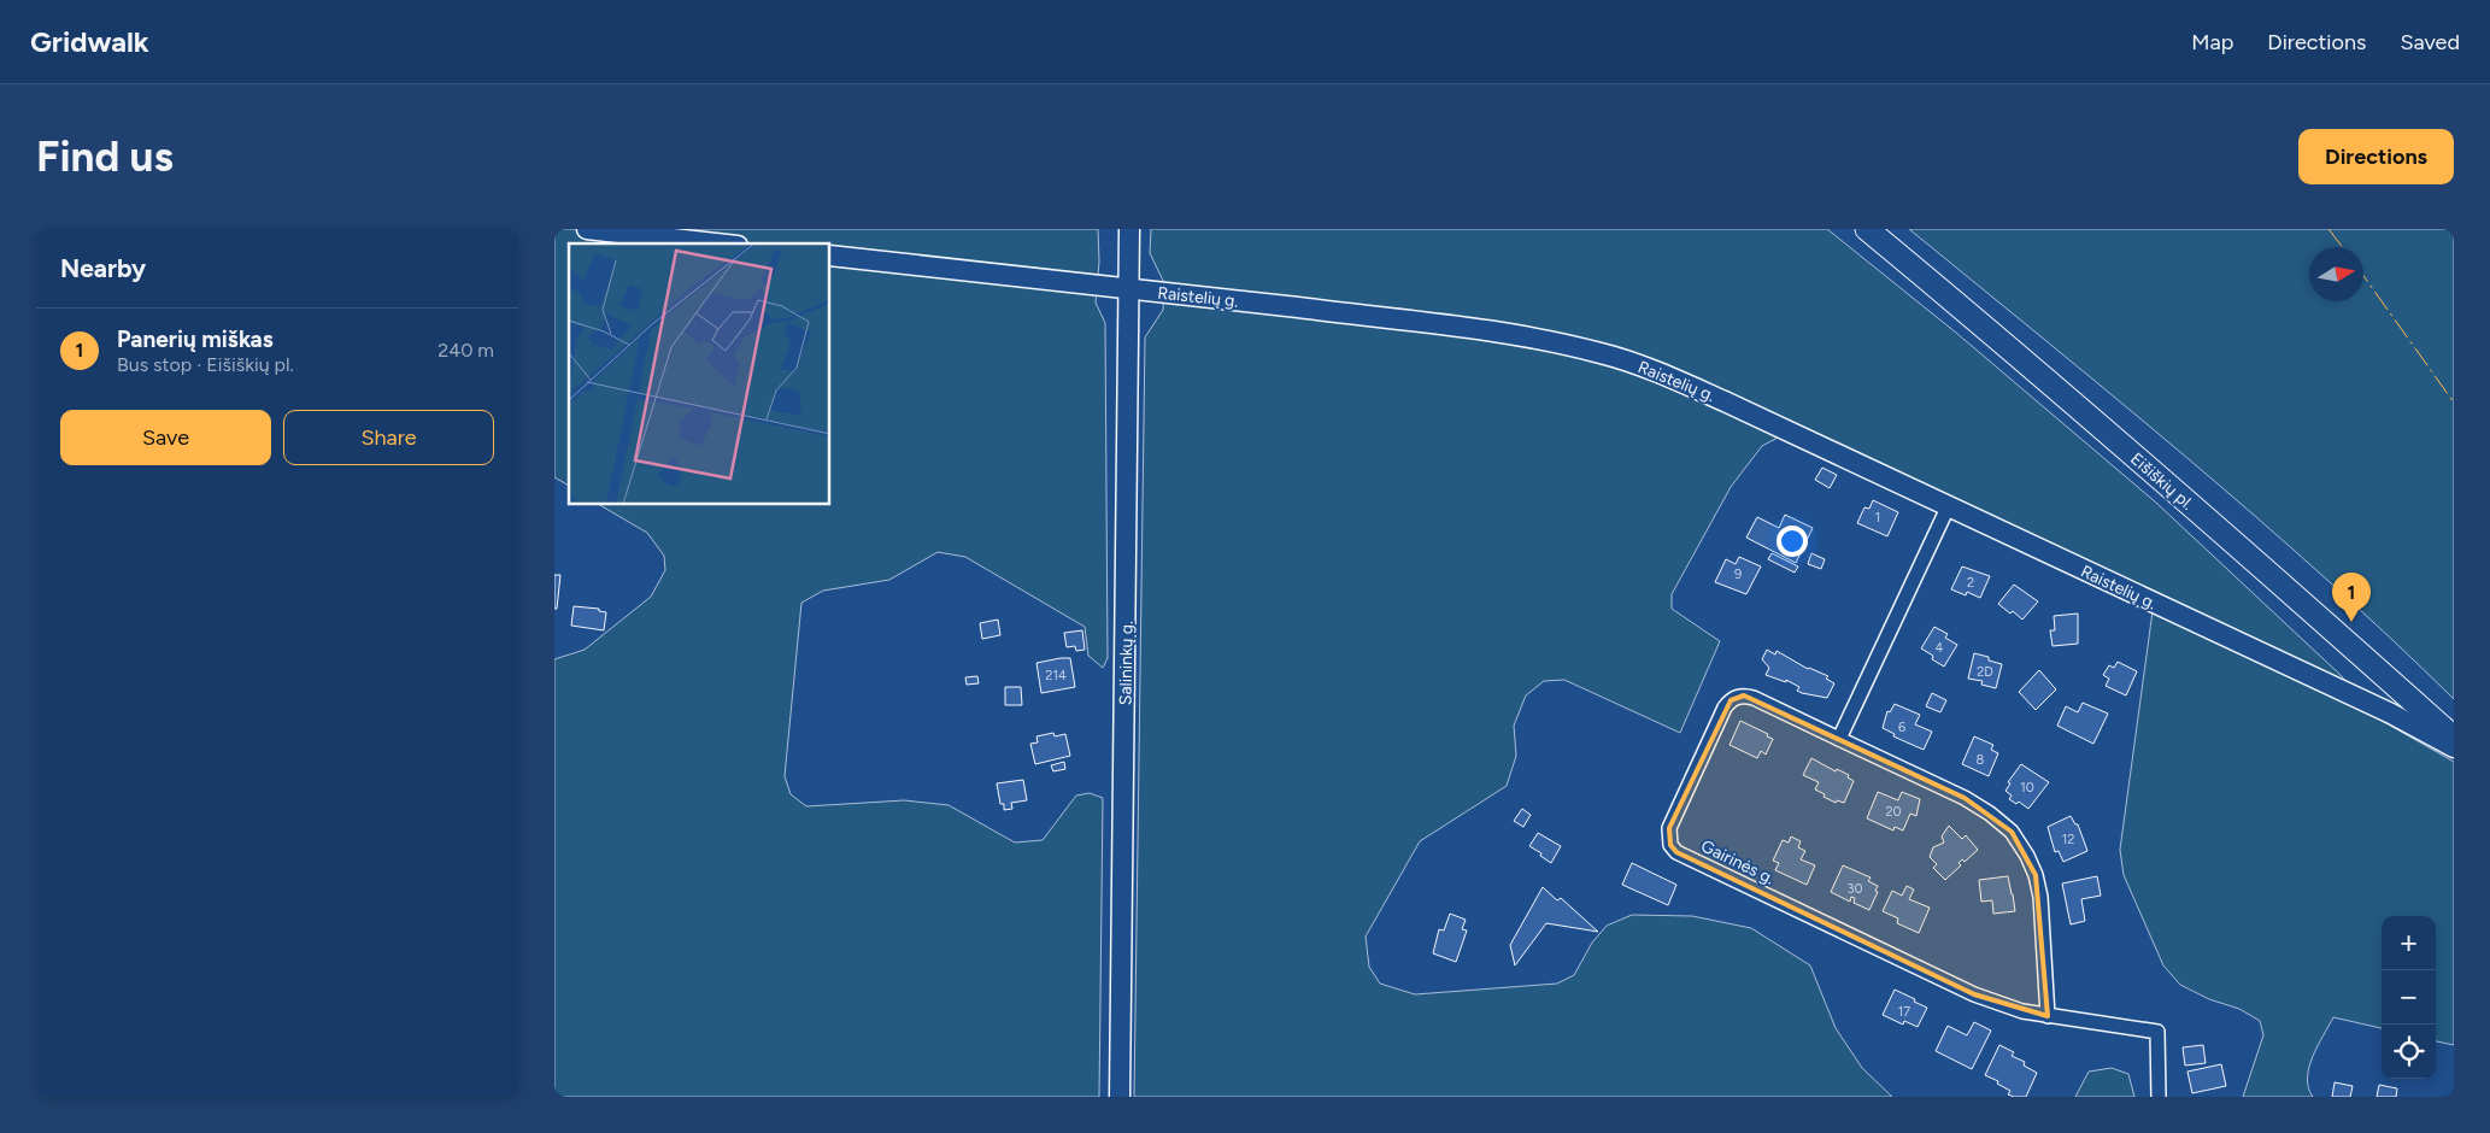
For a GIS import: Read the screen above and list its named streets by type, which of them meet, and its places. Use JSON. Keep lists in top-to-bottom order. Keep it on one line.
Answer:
{"streets":{"main road":["Raistelių g.","Eišiškių pl.","Salininkų g."],"street":["Gairinės g."]},"crossings":[["Raistelių g.","Salininkų g."]],"house_numbers":["1","9","2","4","2D","214","6","8","10","20","12","30","17"],"north":"right","page":{"header":"Gridwalk","nav":["Map","Directions","Saved"],"buttons":["Directions",["Save","Share"]],"title":"Find us","heading":"Nearby","list":[{"mark":"1","name":"Panerių miškas","note":"Bus stop · Eišiškių pl.","value":"240 m"}],"pins":"1","map_buttons":["+","−"]}}
